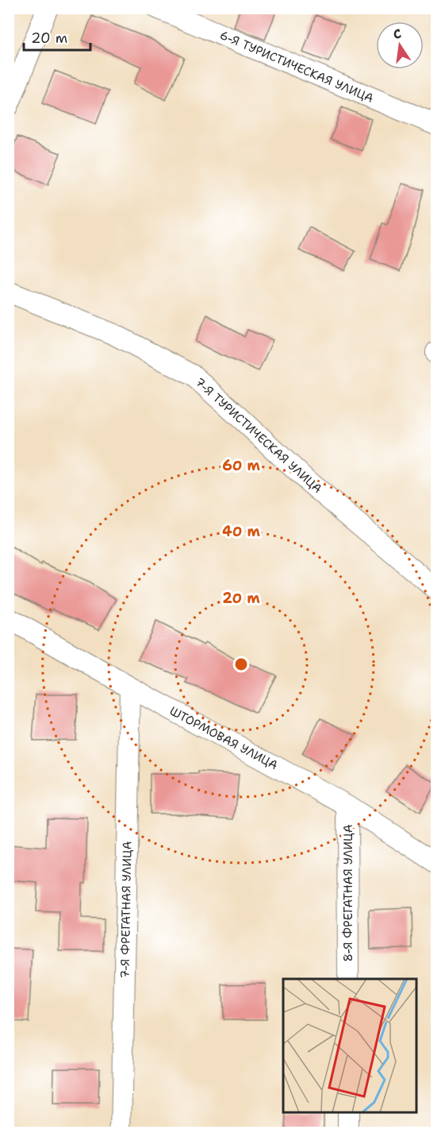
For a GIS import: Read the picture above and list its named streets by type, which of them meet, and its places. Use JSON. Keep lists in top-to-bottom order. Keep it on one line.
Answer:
{"streets":{"street":["6-Я ТУРИСТИЧЕСКАЯ УЛИЦА","7-Я ТУРИСТИЧЕСКАЯ УЛИЦА","ШТОРМОВАЯ УЛИЦА","8-Я ФРЕГАТНАЯ УЛИЦА","7-Я ФРЕГАТНАЯ УЛИЦА"]},"crossings":[["ШТОРМОВАЯ УЛИЦА","8-Я ФРЕГАТНАЯ УЛИЦА"],["ШТОРМОВАЯ УЛИЦА","7-Я ФРЕГАТНАЯ УЛИЦА"]],"scale_bar":"20 m","north":"top","rings":["60 m","40 m","20 m"]}
